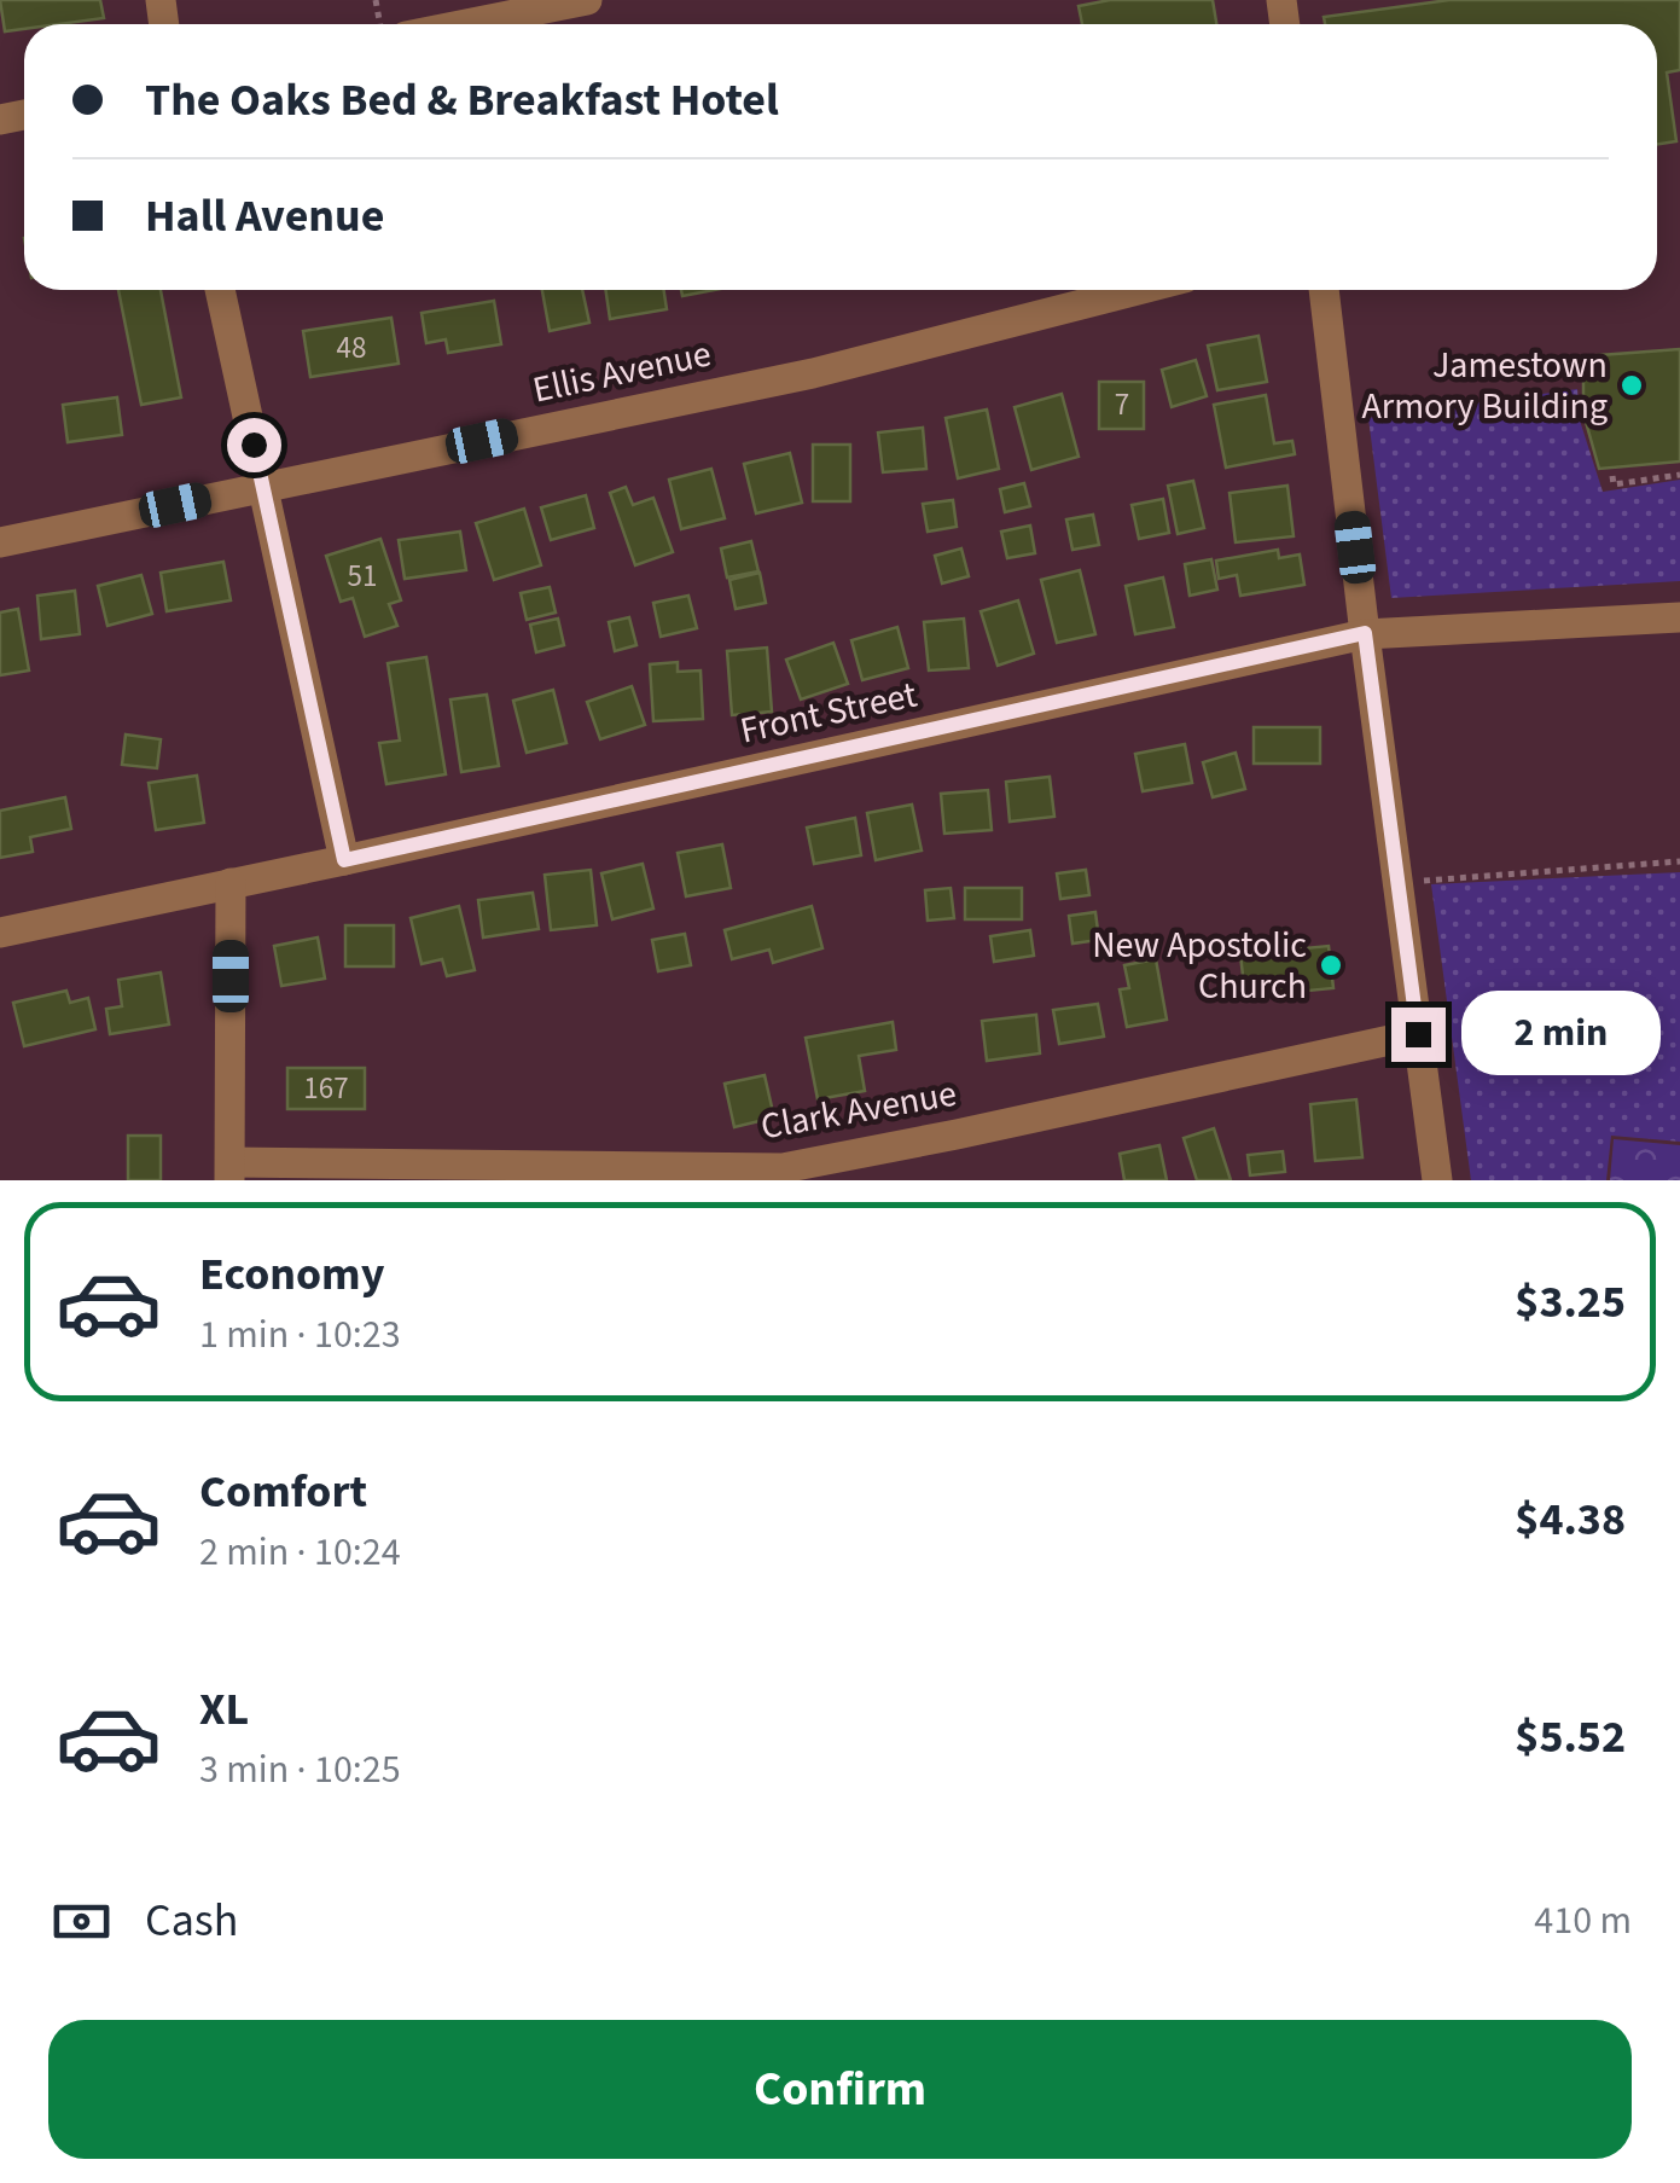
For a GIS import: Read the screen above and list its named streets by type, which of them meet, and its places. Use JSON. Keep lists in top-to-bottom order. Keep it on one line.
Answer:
{"streets":{"street":["Ellis Avenue","Front Street","Clark Avenue"]},"places":["Jamestown Armory Building","New Apostolic Church"],"house_numbers":["48","7","51","167"],"page":{"banner":["The Oaks Bed & Breakfast Hotel","Hall Avenue"],"bubble":"2 min","list":[{"name":"Economy","note":"1 min · 10:23","value":"$3.25"},{"name":"Comfort","note":"2 min · 10:24","value":"$4.38"},{"name":"XL","note":"3 min · 10:25","value":"$5.52"}],"pay":["Cash","410 m"],"buttons":"Confirm"}}
